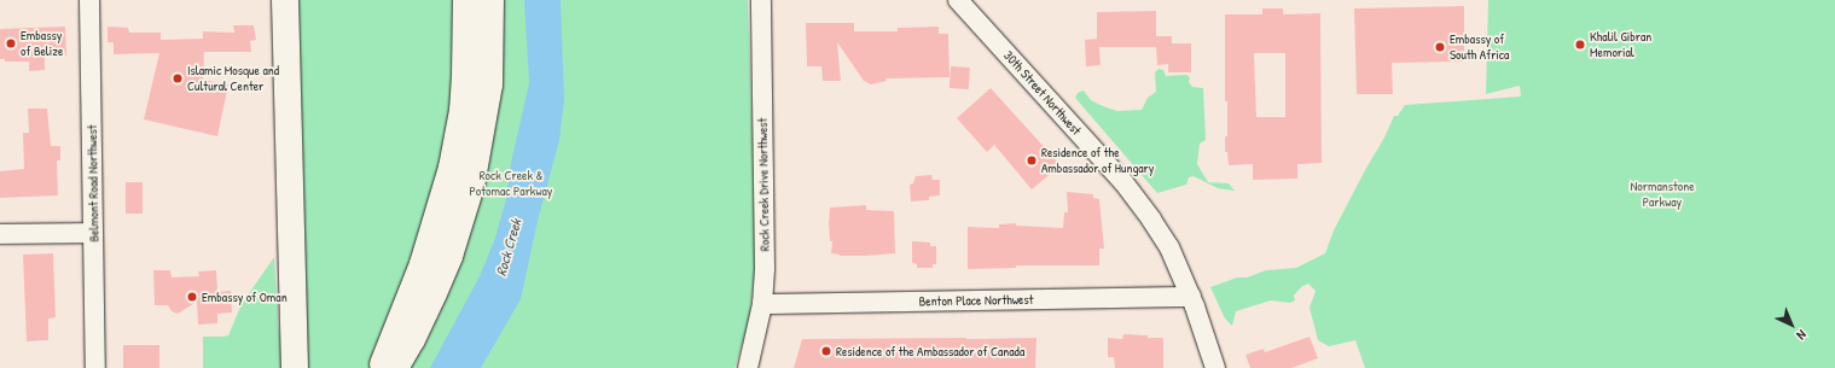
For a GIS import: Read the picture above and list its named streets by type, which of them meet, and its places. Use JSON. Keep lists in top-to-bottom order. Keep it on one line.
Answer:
{"streets":{"street":["30th Street Northwest","Belmont Road Northwest","Rock Creek Drive Northwest","Benton Place Northwest"]},"crossings":[["30th Street Northwest","Benton Place Northwest"],["Rock Creek Drive Northwest","Benton Place Northwest"]],"water":["Rock Creek"],"parks":["Rock Creek & Potomac Parkway","Normanstone Parkway"],"places":["Embassy of Belize","Khalil Gibran Memorial","Embassy of South Africa","Islamic Mosque and Cultural Center","Residence of the Ambassador of Hungary","Embassy of Oman","Residence of the Ambassador of Canada"],"north":"bottom right"}
